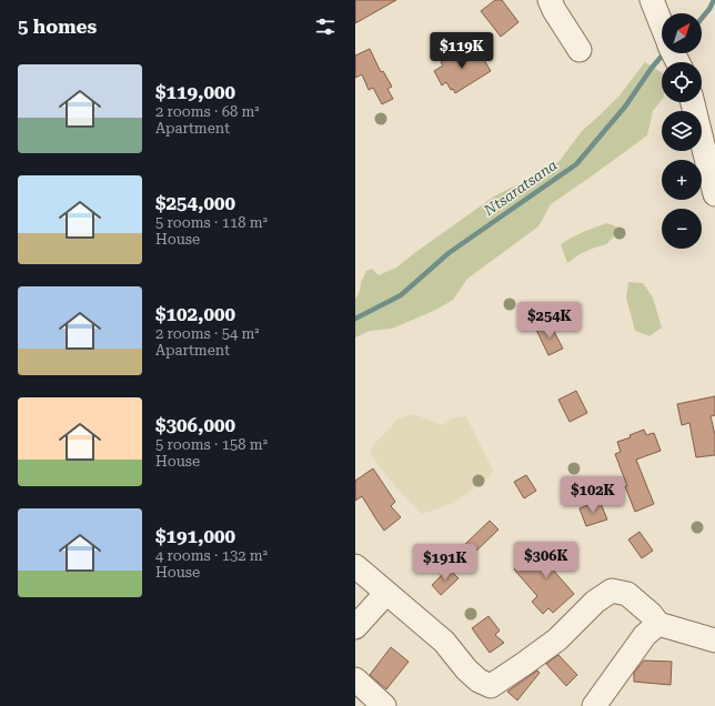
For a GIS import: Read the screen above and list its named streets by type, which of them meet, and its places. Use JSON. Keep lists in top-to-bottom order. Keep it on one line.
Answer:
{"water":["Ntsaratsana"],"north":"top right","page":{"heading":"5 homes","map_buttons":["+","−"],"price":["$119K","$254K","$102K","$306K","$191K"],"list":[{"name":"$119,000","note":"2 rooms · 68 m² · Apartment"},{"name":"$254,000","note":"5 rooms · 118 m² · House"},{"name":"$102,000","note":"2 rooms · 54 m² · Apartment"},{"name":"$306,000","note":"5 rooms · 158 m² · House"},{"name":"$191,000","note":"4 rooms · 132 m² · House"}]}}
